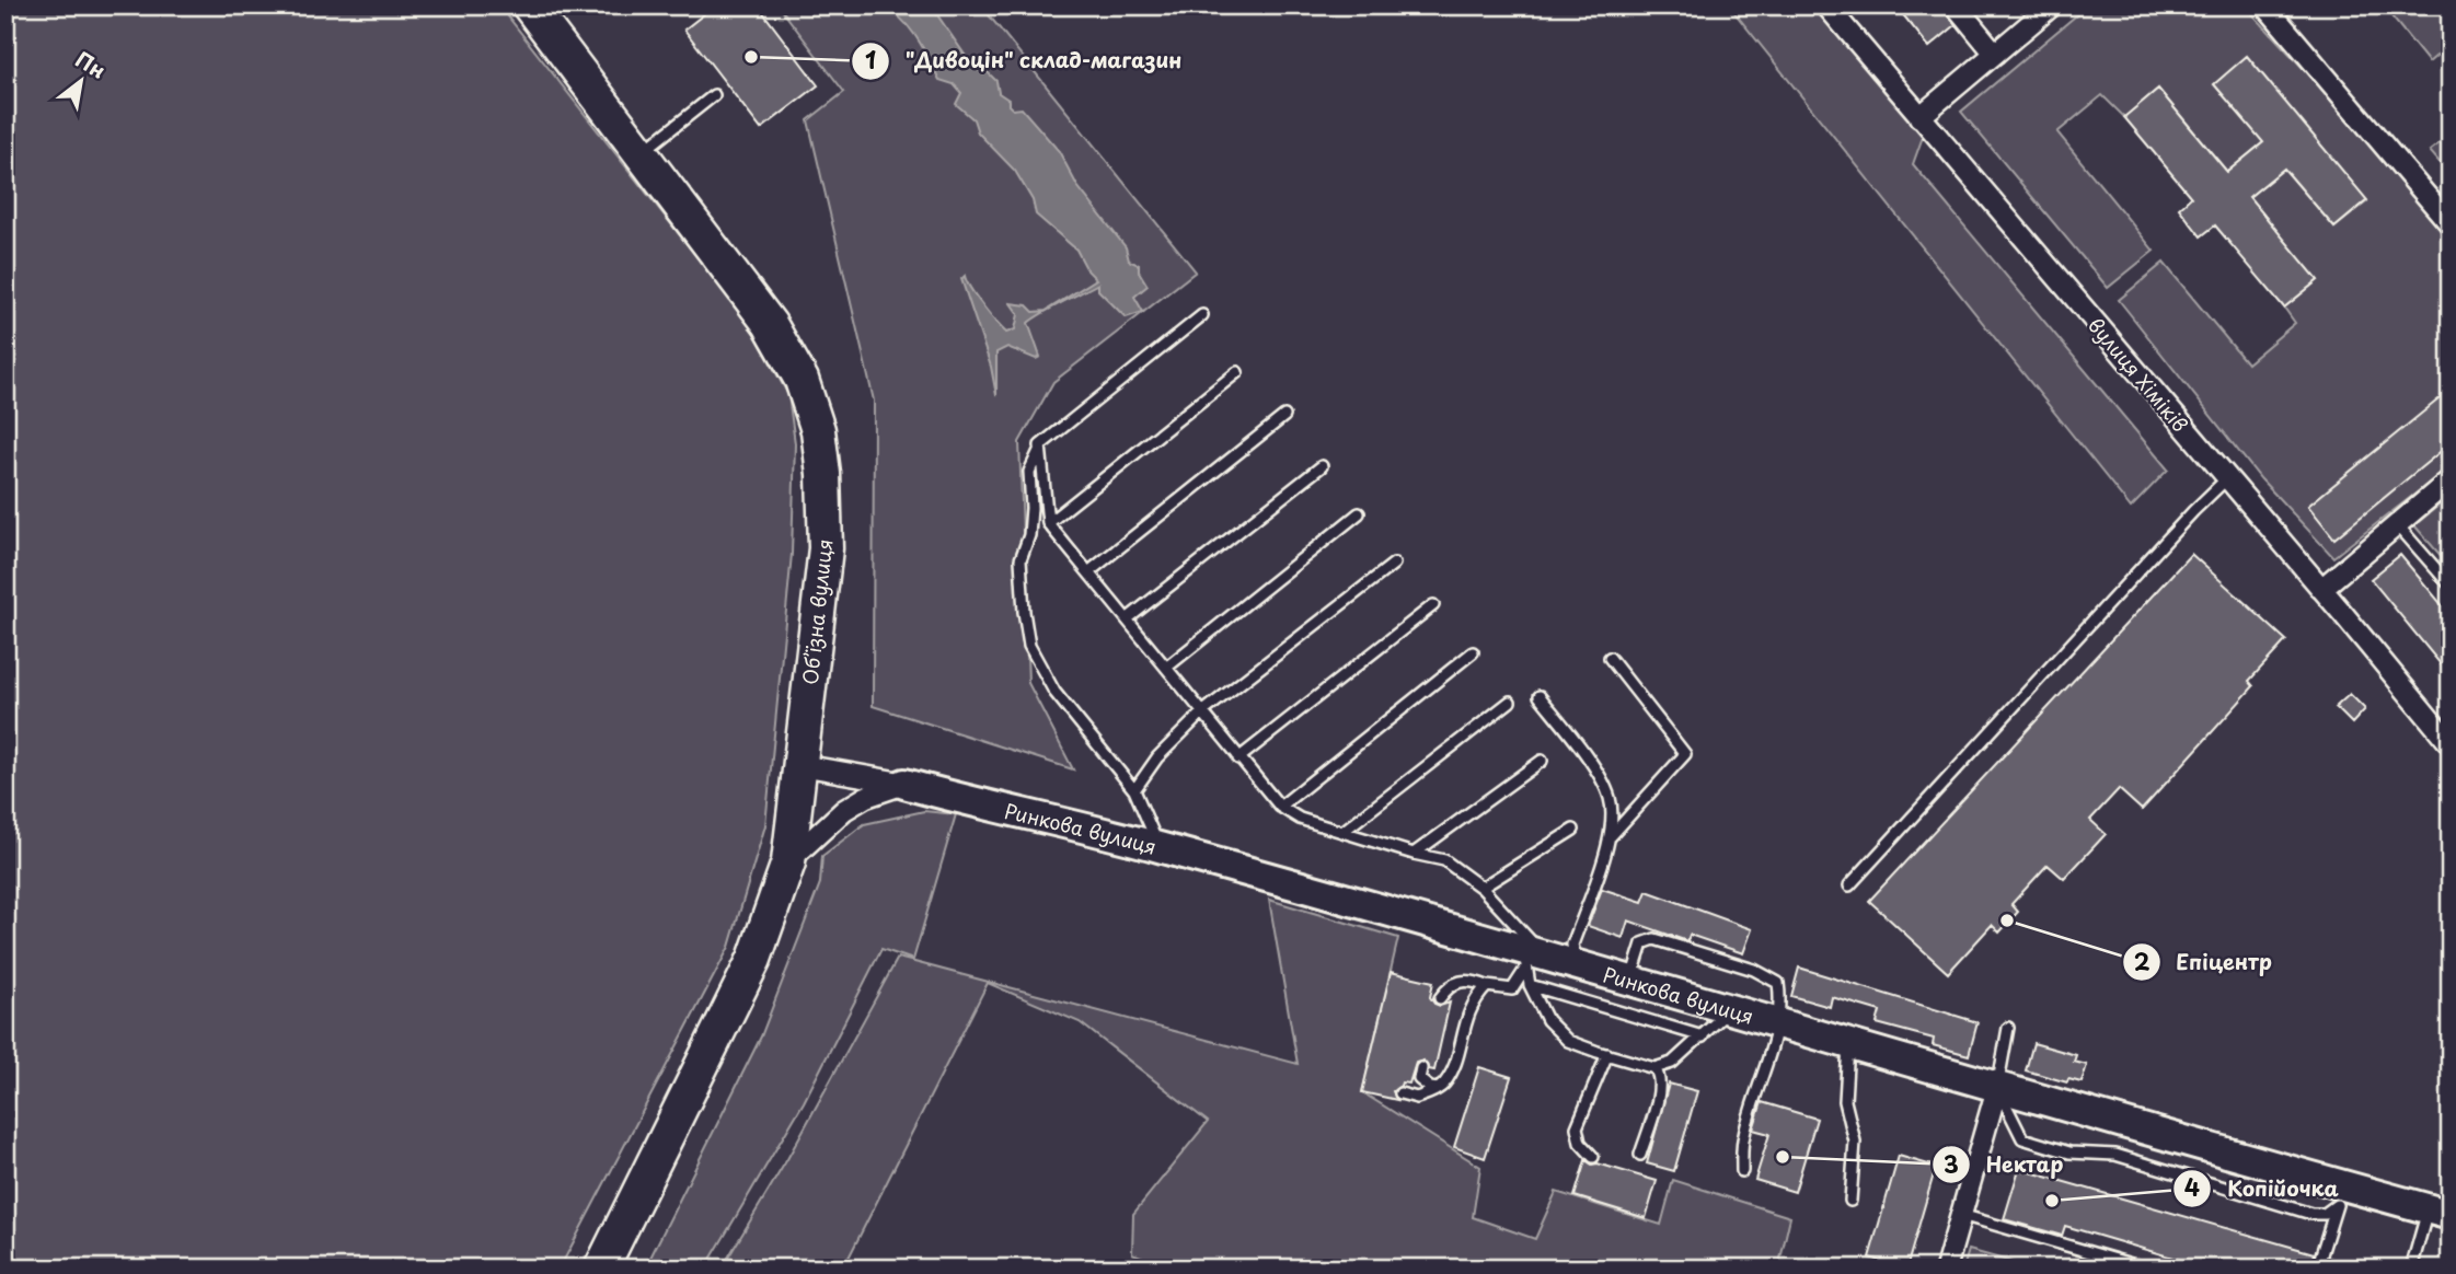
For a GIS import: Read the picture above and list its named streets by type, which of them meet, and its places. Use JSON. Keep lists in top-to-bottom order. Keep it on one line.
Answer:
{"streets":{"main road":["Обʼїзна вулиця","Ринкова вулиця"],"street":["вулиця Хіміків"]},"crossings":[["Обʼїзна вулиця","Ринкова вулиця"]],"places":["\"Дивоцін\" склад-магазин","Епіцентр","Нектар","Копійочка"],"north":"top right"}
